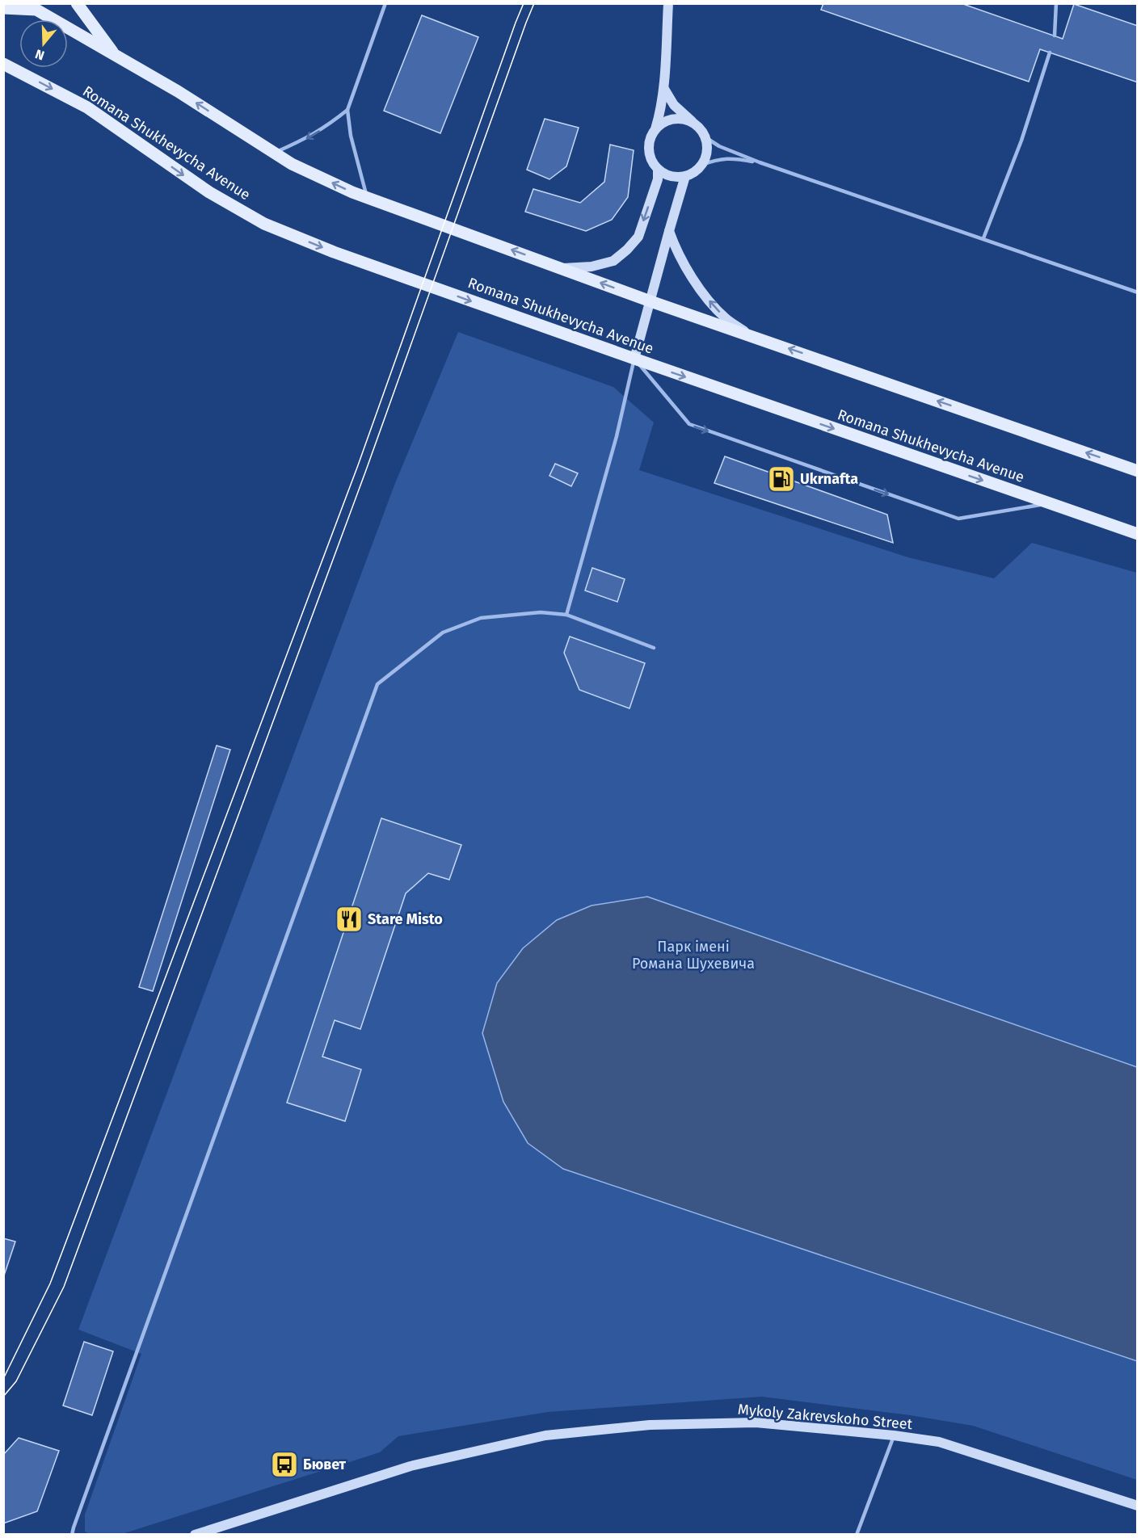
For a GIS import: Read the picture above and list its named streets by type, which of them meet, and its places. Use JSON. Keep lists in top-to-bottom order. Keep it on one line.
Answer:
{"streets":{"main road":["Romana Shukhevycha Avenue"],"street":["Mykoly Zakrevskoho Street"]},"parks":["Парк імені Романа Шухевича"],"places":{"fuel station":["Ukrnafta"],"restaurant":["Stare Misto"],"bus stop":["Бювет"]},"north":"bottom"}
